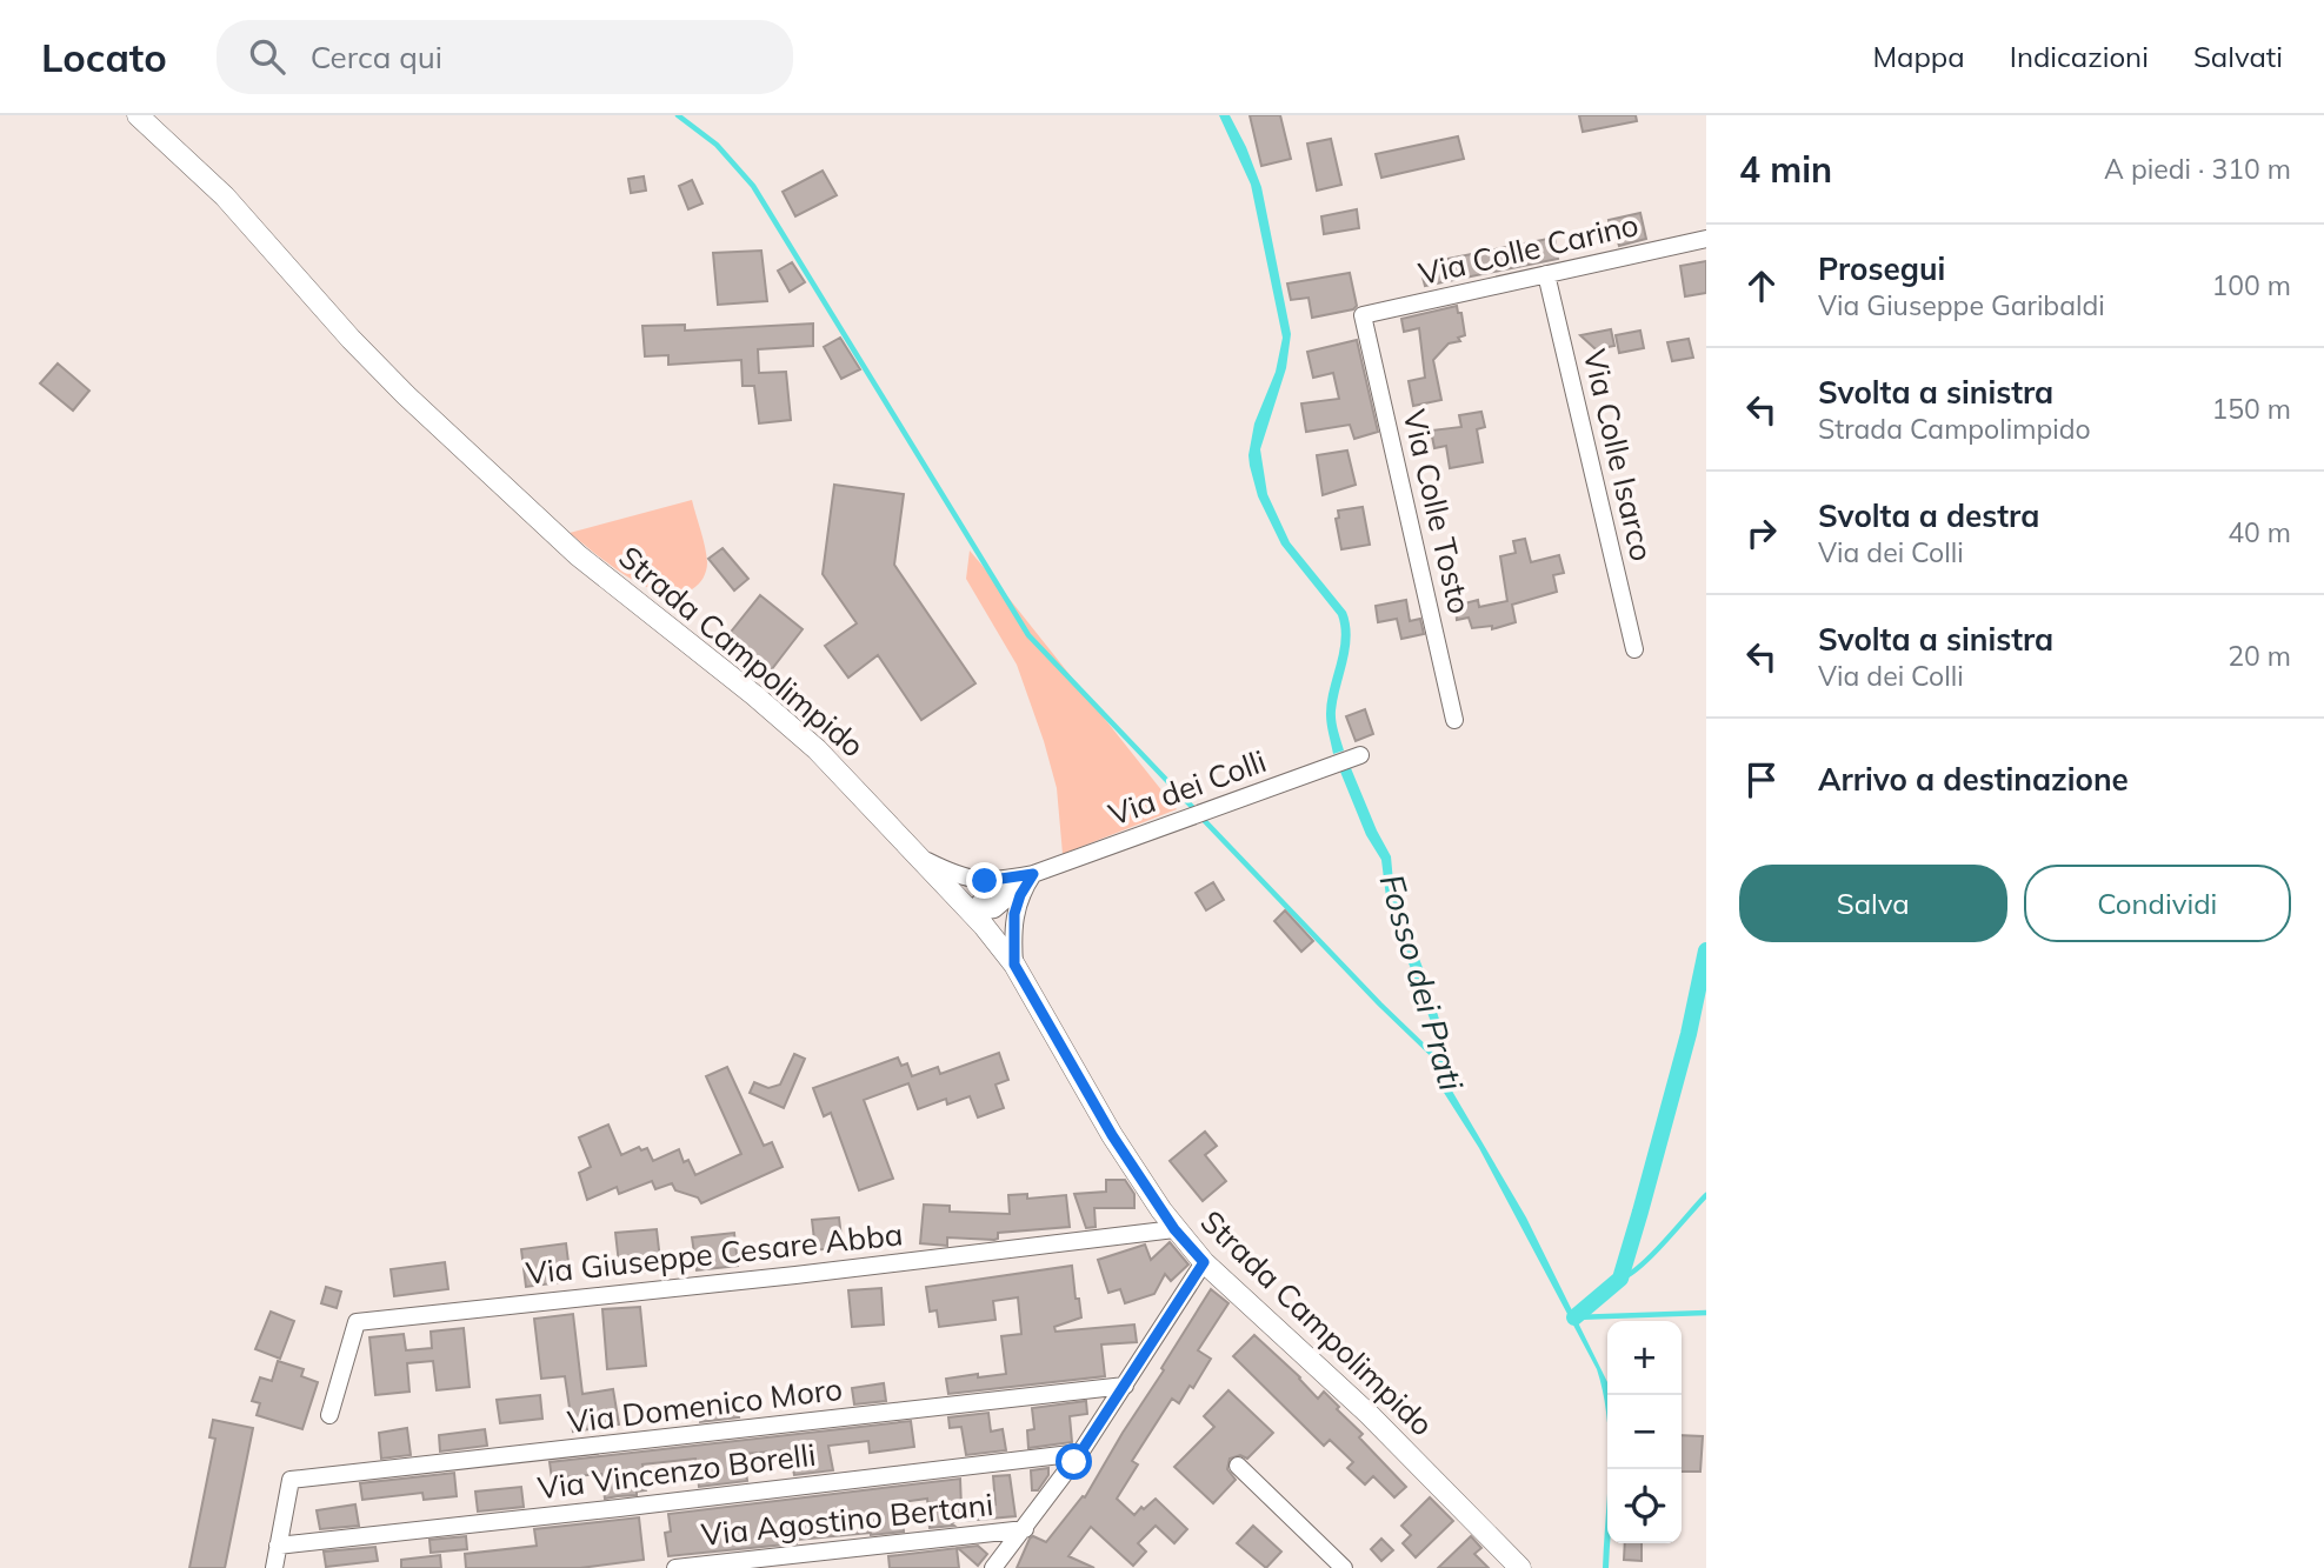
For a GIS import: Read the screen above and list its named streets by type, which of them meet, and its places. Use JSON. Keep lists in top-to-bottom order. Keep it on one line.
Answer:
{"streets":{"street":["Via Colle Carino","Via Colle Isarco","Via Colle Tosto","Strada Campolimpido","Via dei Colli","Via Giuseppe Cesare Abba","Via Domenico Moro","Via Vincenzo Borelli","Via Agostino Bertani"]},"crossings":[["Via Colle Carino","Via Colle Isarco"],["Via Colle Carino","Via Colle Tosto"],["Strada Campolimpido","Via dei Colli"],["Strada Campolimpido","Via Giuseppe Cesare Abba"],["Via Domenico Moro","Via Vincenzo Borelli"]],"water":["Fosso dei Prati"],"page":{"header":"Locato","search":"Cerca qui","nav":["Mappa","Indicazioni","Salvati"],"heading":["4 min","A piedi · 310 m"],"list":[["Prosegui","Via Giuseppe Garibaldi","100 m"],["Svolta a sinistra","Strada Campolimpido","150 m"],["Svolta a destra","Via dei Colli","40 m"],["Svolta a sinistra","Via dei Colli","20 m"],"Arrivo a destinazione"],"buttons":["Salva","Condividi"],"map_buttons":["+","−"]}}
